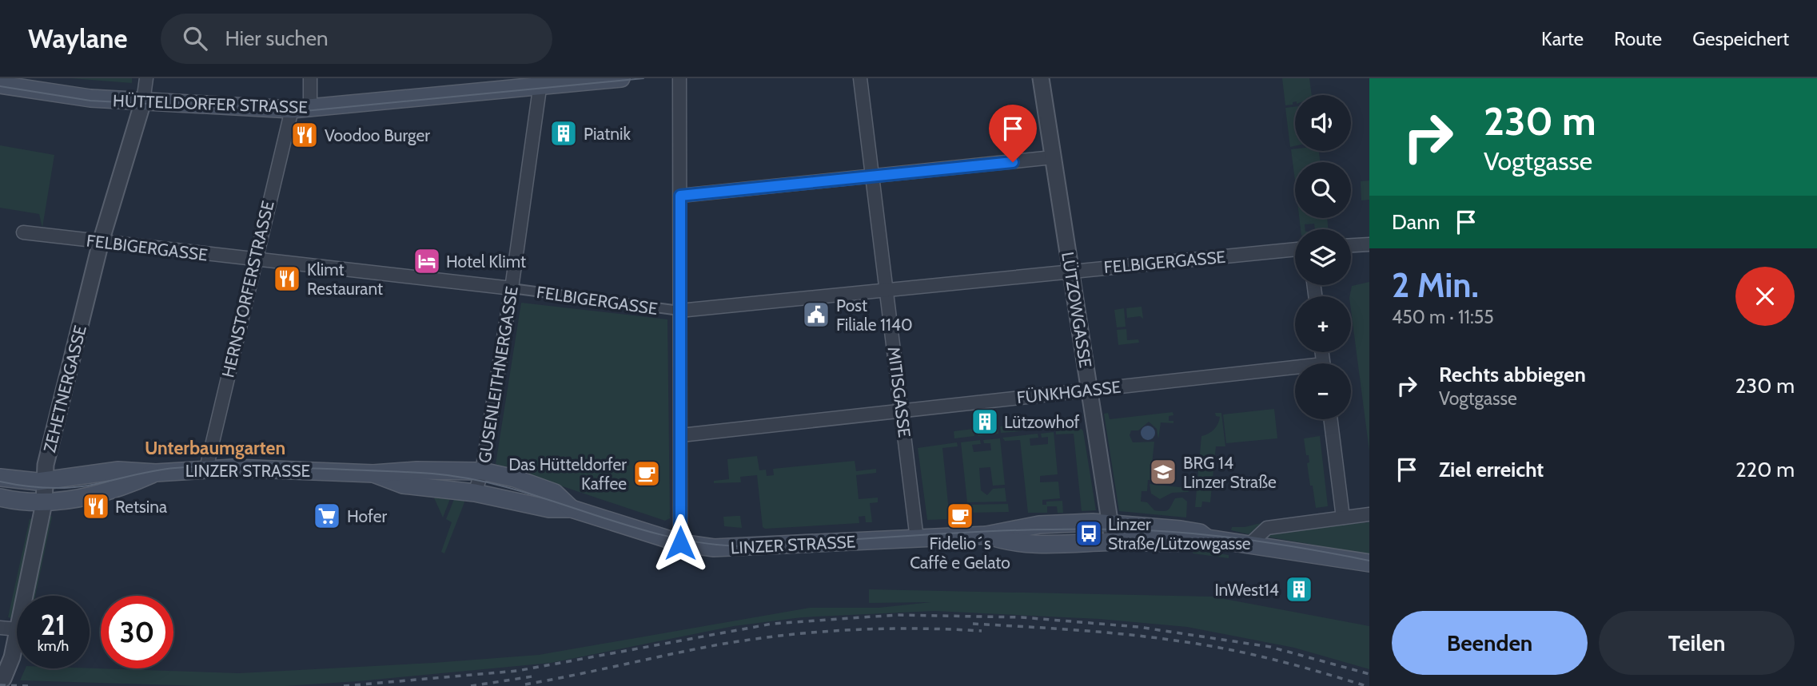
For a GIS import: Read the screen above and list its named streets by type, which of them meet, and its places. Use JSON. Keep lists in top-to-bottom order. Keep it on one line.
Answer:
{"streets":{"main road":["HÜTTELDORFER STRASSE","LINZER STRASSE"],"street":["FELBIGERGASSE","HERNSTORFERSTRASSE","LÜTZOWGASSE","GUSENLEITHNERGASSE","ZEHETNERGASSE","MITISGASSE","FÜNKHGASSE"]},"crossings":[["HÜTTELDORFER STRASSE","HERNSTORFERSTRASSE"],["HÜTTELDORFER STRASSE","GUSENLEITHNERGASSE"],["HÜTTELDORFER STRASSE","ZEHETNERGASSE"],["FELBIGERGASSE","HERNSTORFERSTRASSE"],["FELBIGERGASSE","LÜTZOWGASSE"],["FELBIGERGASSE","GUSENLEITHNERGASSE"],["FELBIGERGASSE","ZEHETNERGASSE"],["FELBIGERGASSE","MITISGASSE"],["HERNSTORFERSTRASSE","LINZER STRASSE"],["LÜTZOWGASSE","FÜNKHGASSE"],["LÜTZOWGASSE","LINZER STRASSE"],["GUSENLEITHNERGASSE","LINZER STRASSE"],["ZEHETNERGASSE","LINZER STRASSE"],["MITISGASSE","FÜNKHGASSE"],["MITISGASSE","LINZER STRASSE"]],"districts":["Unterbaumgarten"],"places":{"building":["Piatnik","Lützowhof","InWest14"],"restaurant":["Voodoo Burger","Klimt Restaurant","Retsina"],"hotel":["Hotel Klimt"],"public building":["Post Filiale 1140"],"school or university":["BRG 14 Linzer Straße"],"cafe":["Das Hütteldorfer Kaffee","Fidelio´s Caffè e Gelato"],"supermarket":["Hofer"],"bus stop":["Linzer Straße/Lützowgasse"]},"page":{"header":"Waylane","search":"Hier suchen","nav":["Karte","Route","Gespeichert"],"turn":["230 m","Vogtgasse"],"map_buttons":["+","−"],"then":"Dann","heading":["2 Min.","450 m · 11:55"],"list":[{"name":"Rechts abbiegen","note":"Vogtgasse","value":"230 m"},{"name":"Ziel erreicht","value":"220 m"}],"speed":"21 km/h","limit":"30","buttons":["Beenden","Teilen"]}}
